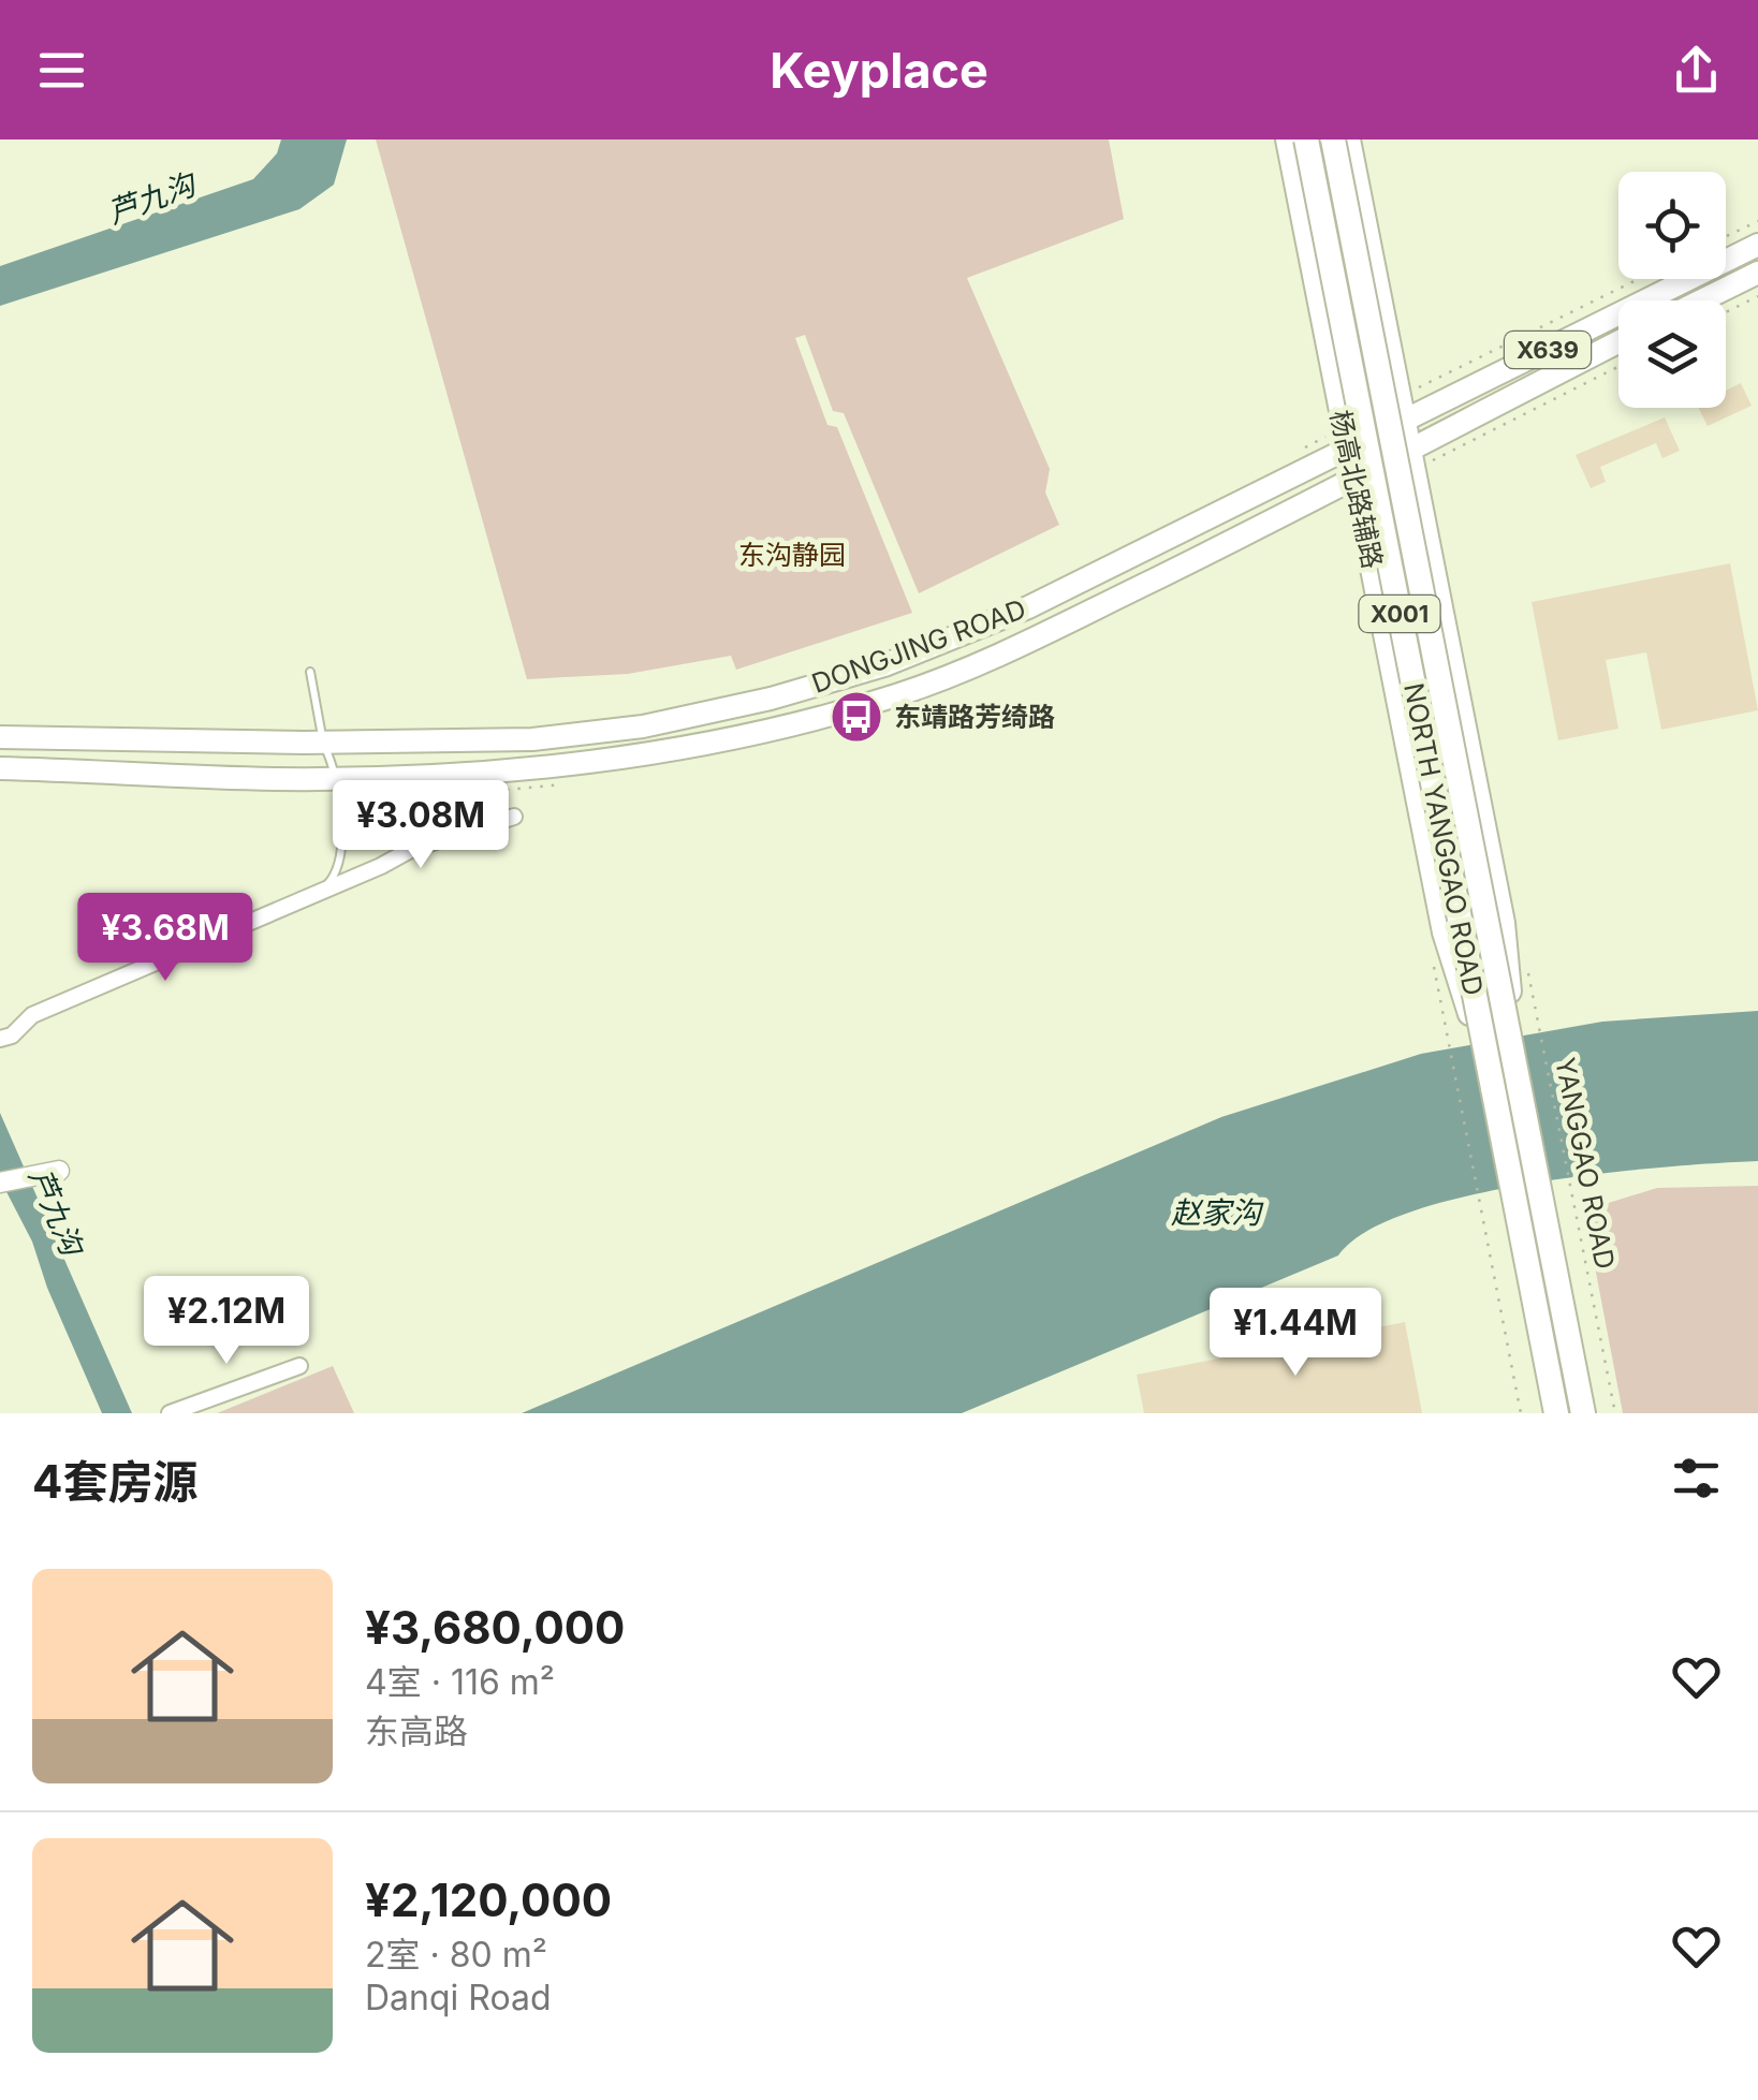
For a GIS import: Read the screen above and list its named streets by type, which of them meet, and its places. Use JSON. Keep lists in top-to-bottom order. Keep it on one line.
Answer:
{"streets":{"highway":["X001","NORTH YANGGAO ROAD"],"main road":["X639","杨高北路辅路","DONGJING ROAD"],"path":["YANGGAO ROAD"]},"crossings":[["杨高北路辅路","DONGJING ROAD"],["杨高北路辅路","NORTH YANGGAO ROAD"],["X001","DONGJING ROAD"],["X001","NORTH YANGGAO ROAD"]],"water":["芦九沟","赵家沟"],"parks":["东沟静园"],"places":{"bus stop":["东靖路芳绮路"]},"page":{"header":"Keyplace","price":["¥3.08M","¥3.68M","¥2.12M","¥1.44M"],"heading":"4套房源","list":[{"name":"¥3,680,000","note":"4室 · 116 m² · 东高路"},{"name":"¥2,120,000","note":"2室 · 80 m² · Danqi Road"}]}}
